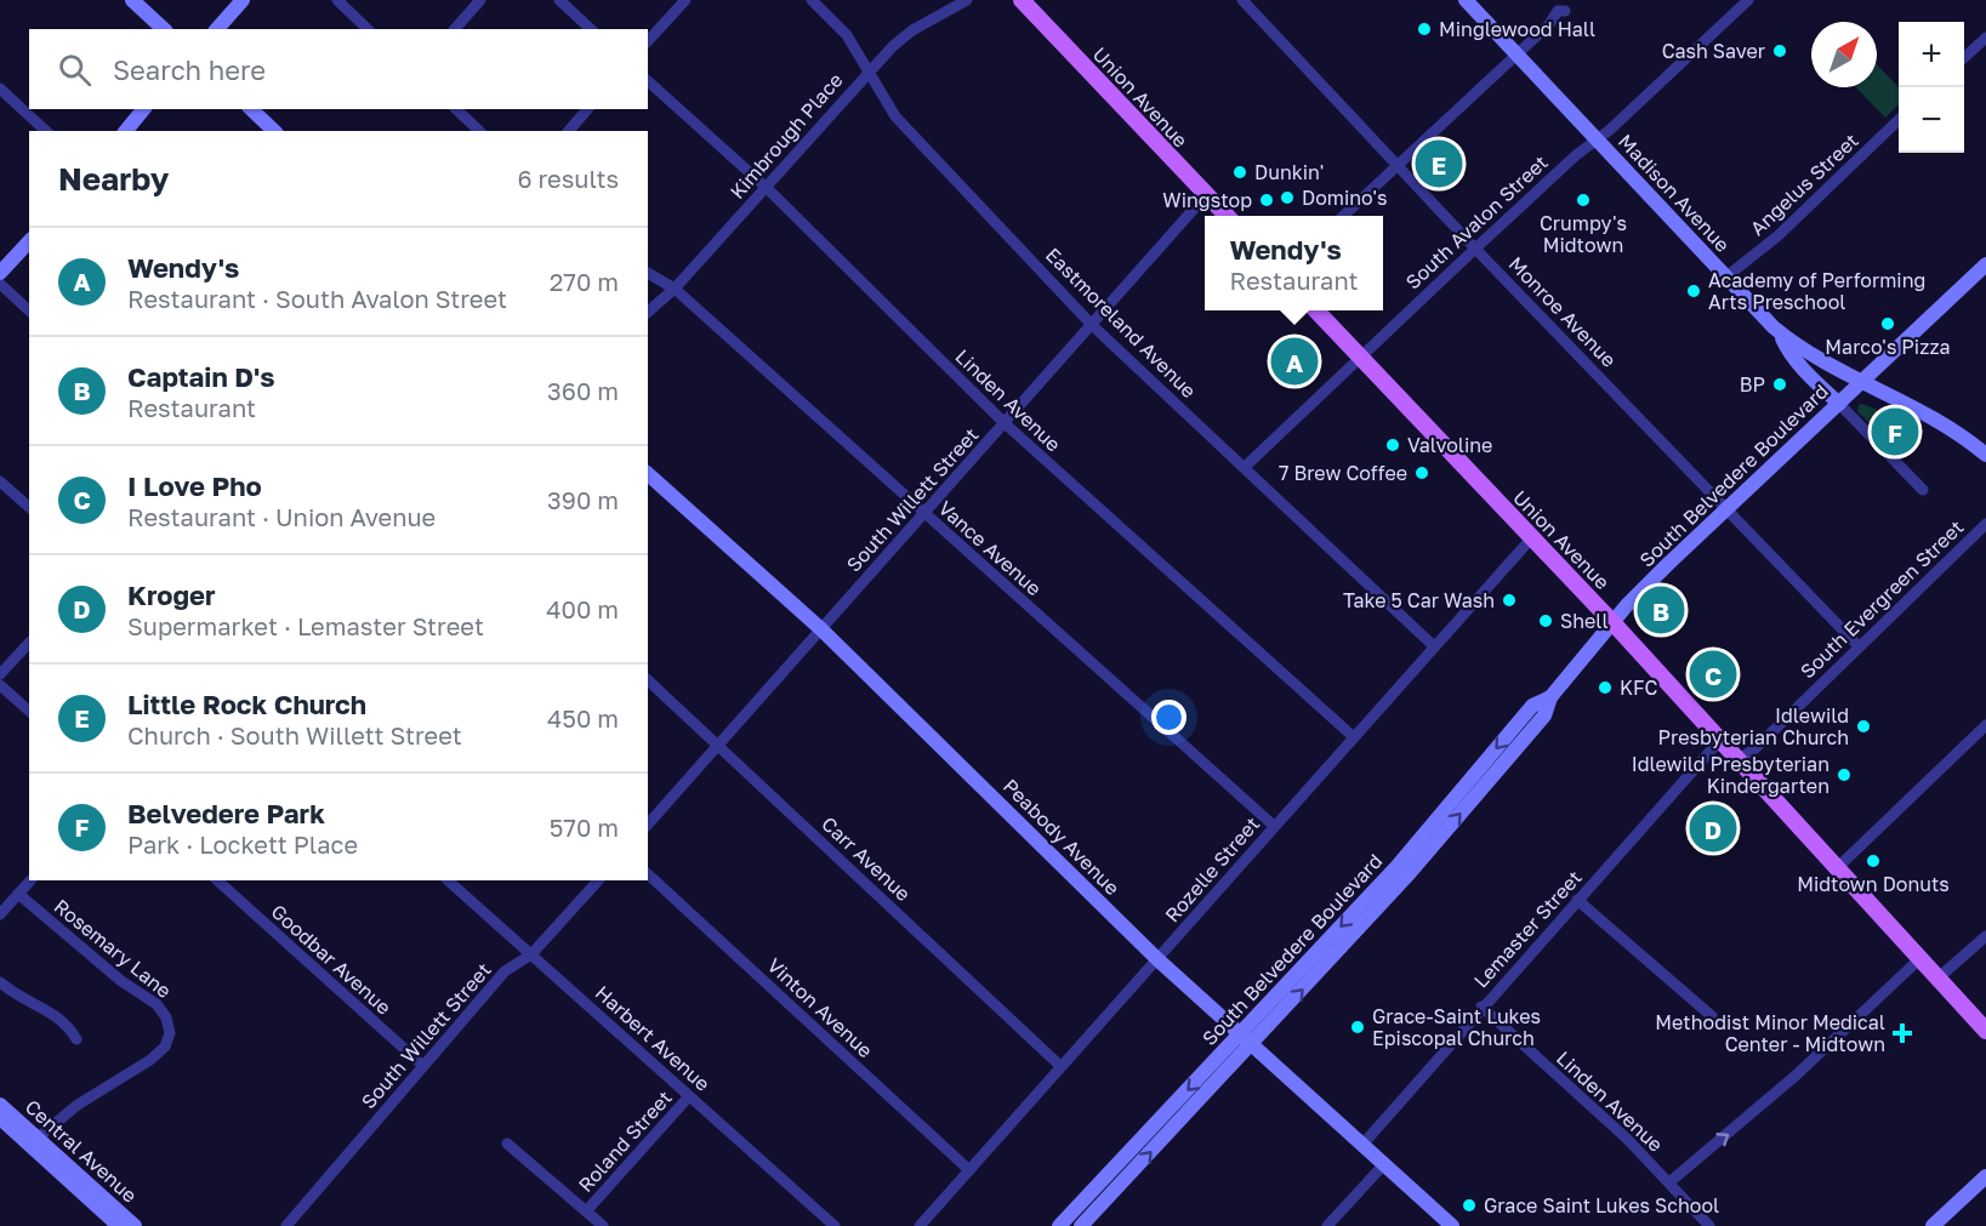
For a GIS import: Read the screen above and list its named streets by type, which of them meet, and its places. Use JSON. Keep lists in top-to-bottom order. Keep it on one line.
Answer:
{"streets":{"main road":["Union Avenue"],"street":["Kimbrough Place","Angelus Street","Madison Avenue","South Avalon Street","Monroe Avenue","Eastmoreland Avenue","Linden Avenue","South Belvedere Boulevard","South Willett Street","Vance Avenue","South Evergreen Street","Peabody Avenue","Carr Avenue","Rozelle Street","Lemaster Street","Rosemary Lane","Goodbar Avenue","Vinton Avenue","Harbert Avenue","Roland Street","Central Avenue"]},"crossings":[["Union Avenue","South Avalon Street"],["Union Avenue","South Belvedere Boulevard"],["Union Avenue","South Willett Street"],["Union Avenue","South Evergreen Street"],["Union Avenue","Rozelle Street"],["Union Avenue","Lemaster Street"],["Kimbrough Place","Eastmoreland Avenue"],["Kimbrough Place","Linden Avenue"],["Kimbrough Place","Vance Avenue"],["Angelus Street","Madison Avenue"],["Madison Avenue","South Avalon Street"],["Madison Avenue","South Belvedere Boulevard"],["South Avalon Street","Monroe Avenue"],["South Avalon Street","Eastmoreland Avenue"],["Monroe Avenue","South Belvedere Boulevard"],["Monroe Avenue","South Evergreen Street"],["Eastmoreland Avenue","South Willett Street"],["Eastmoreland Avenue","Rozelle Street"],["Linden Avenue","South Willett Street"],["Linden Avenue","Rozelle Street"],["Linden Avenue","Lemaster Street"],["South Belvedere Boulevard","Peabody Avenue"],["South Willett Street","Vance Avenue"],["South Willett Street","Peabody Avenue"],["South Willett Street","Carr Avenue"],["South Willett Street","Goodbar Avenue"],["South Willett Street","Harbert Avenue"],["Vance Avenue","Rozelle Street"],["Peabody Avenue","Rozelle Street"],["Peabody Avenue","Lemaster Street"],["Carr Avenue","Rozelle Street"],["Rozelle Street","Vinton Avenue"],["Rosemary Lane","Central Avenue"],["Harbert Avenue","Roland Street"]],"places":{"other":["Minglewood Hall","Cash Saver","Dunkin'","Domino's","Wingstop","Crumpy's Midtown","Academy of Performing Arts Preschool","Marco's Pizza","BP","Valvoline","7 Brew Coffee","Take 5 Car Wash","Shell","KFC","Idlewild Presbyterian Church","Idlewild Presbyterian Kindergarten","Midtown Donuts","Grace-Saint Lukes Episcopal Church","Grace Saint Lukes School"],"health":["Methodist Minor Medical Center - Midtown"]},"north":"top right","page":{"map_buttons":["+","−"],"search":"Search here","heading":["Nearby","6 results"],"pins":["E","A","F","B","C","D"],"popup":["Wendy's","Restaurant"],"list":[{"mark":"A","name":"Wendy's","note":"Restaurant · South Avalon Street","value":"270 m"},{"mark":"B","name":"Captain D's","note":"Restaurant","value":"360 m"},{"mark":"C","name":"I Love Pho","note":"Restaurant · Union Avenue","value":"390 m"},{"mark":"D","name":"Kroger","note":"Supermarket · Lemaster Street","value":"400 m"},{"mark":"E","name":"Little Rock Church","note":"Church · South Willett Street","value":"450 m"},{"mark":"F","name":"Belvedere Park","note":"Park · Lockett Place","value":"570 m"}]}}
